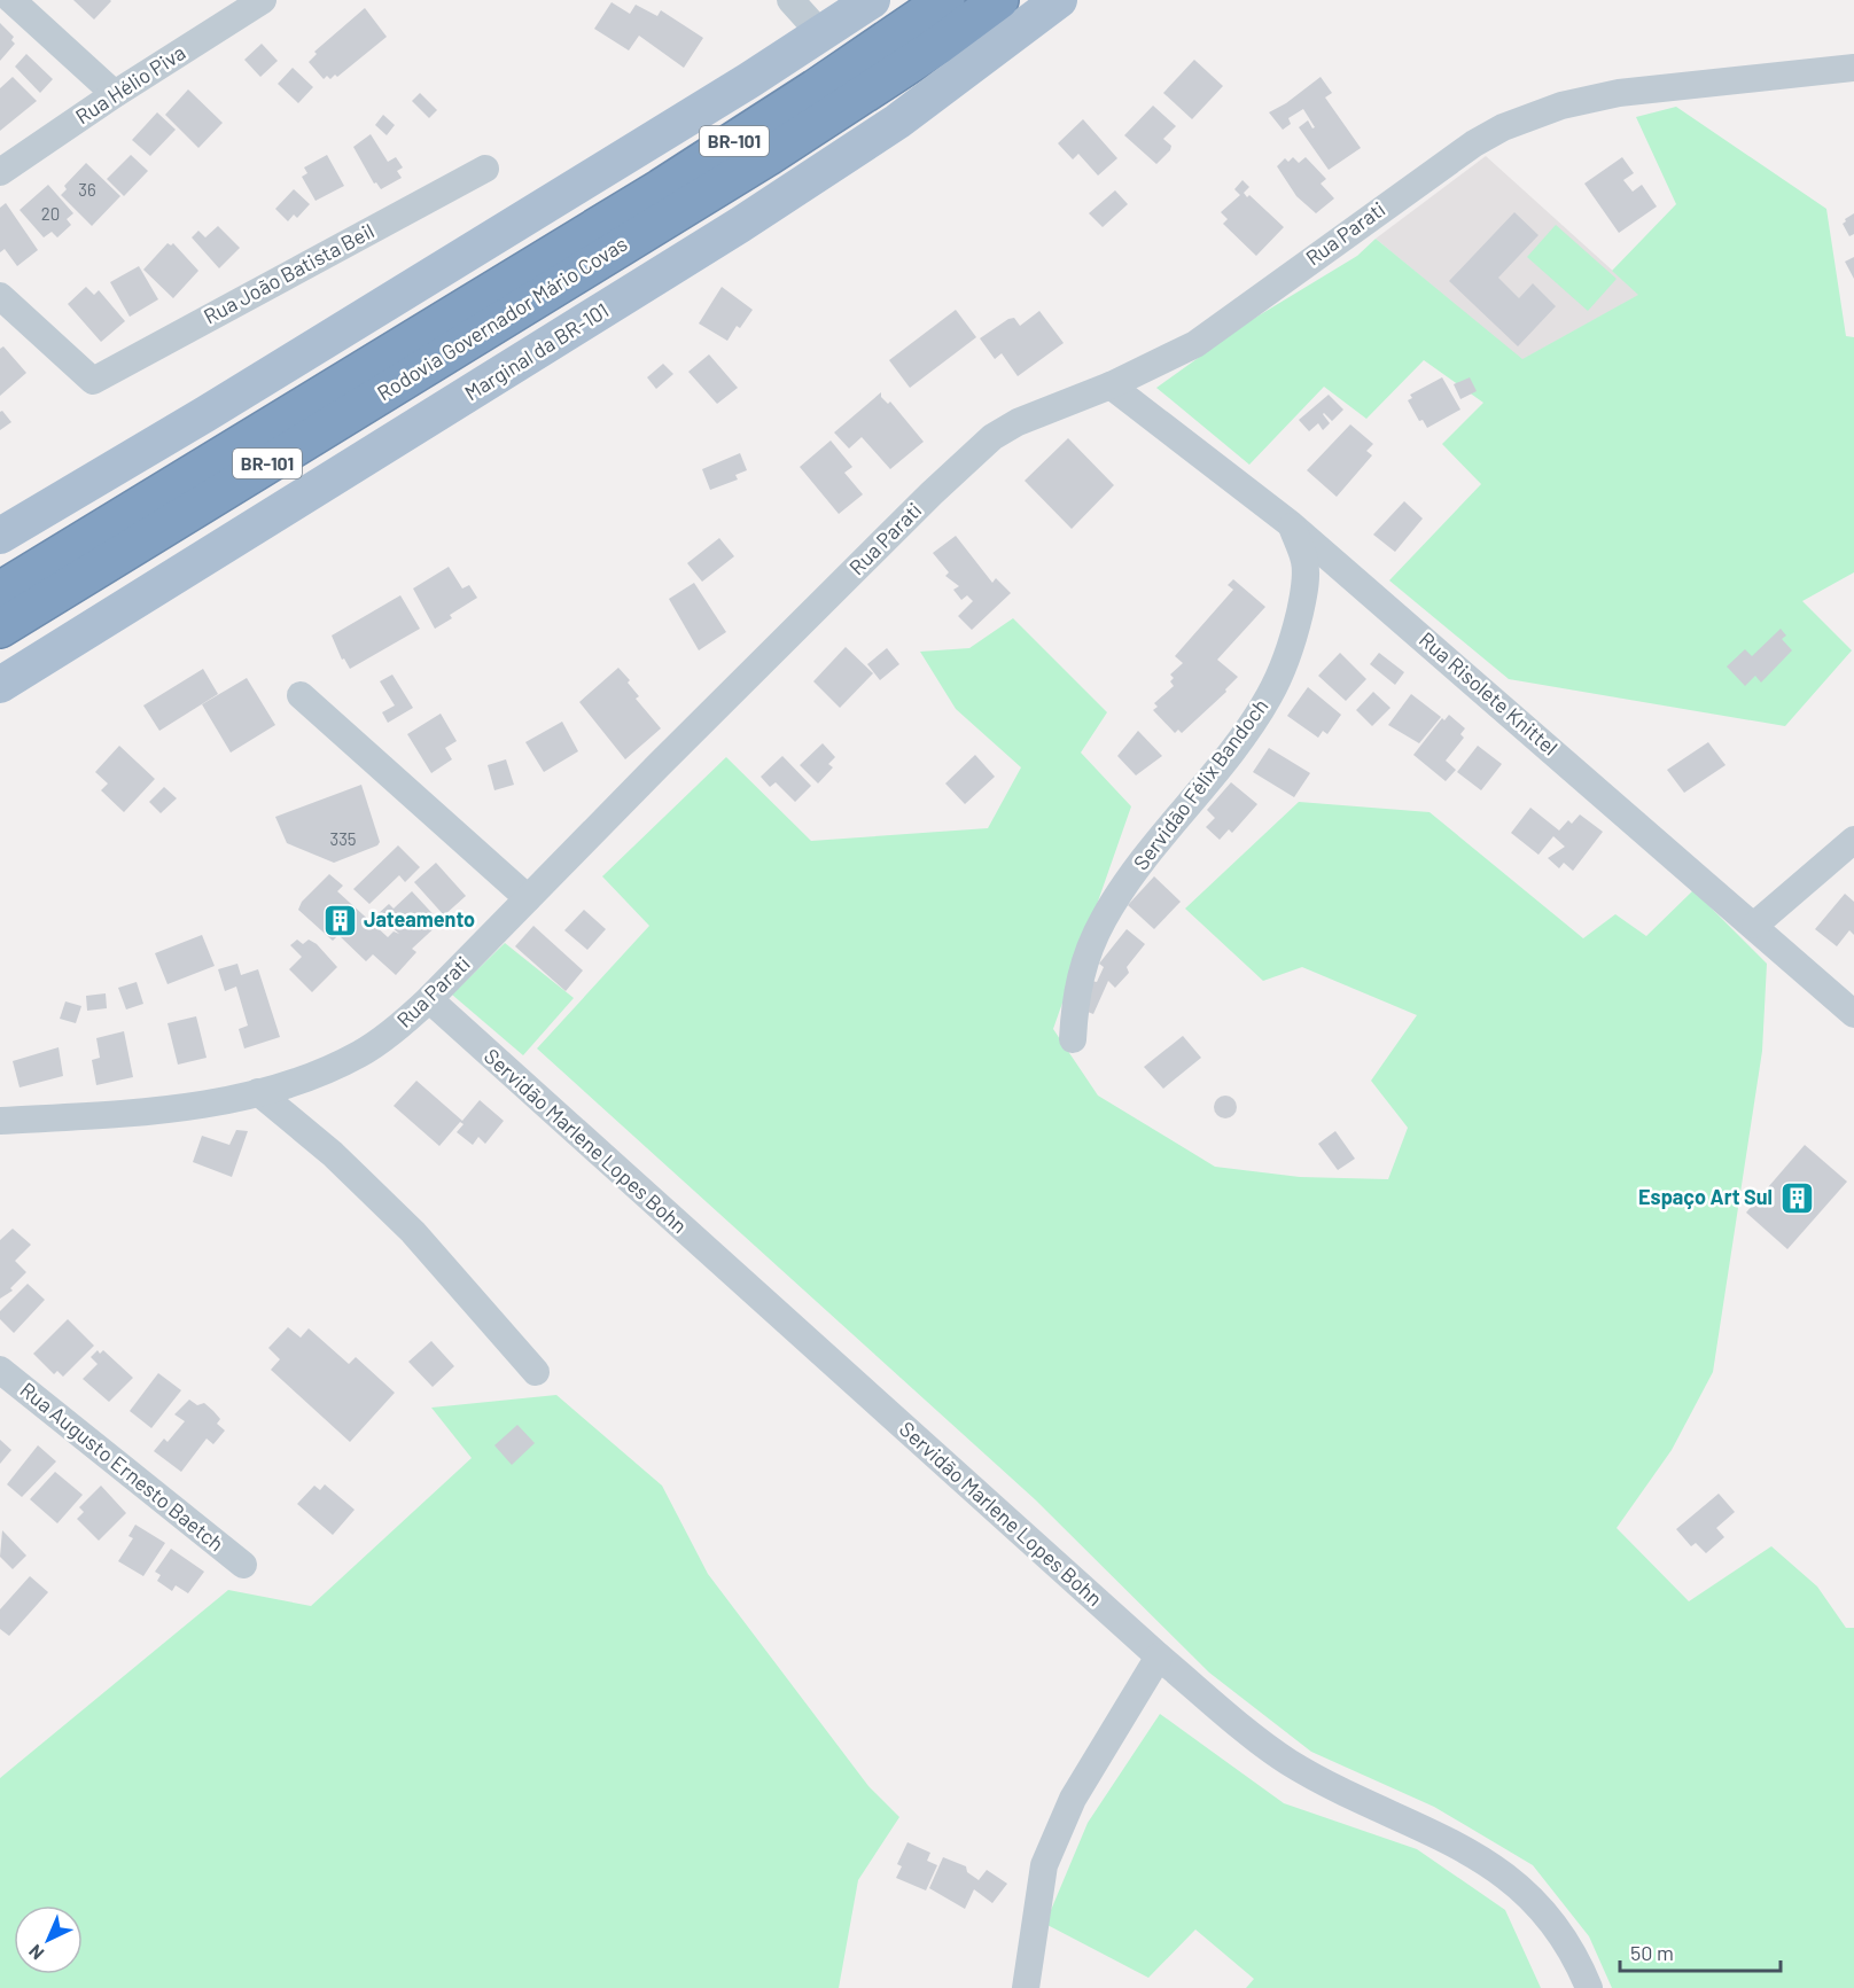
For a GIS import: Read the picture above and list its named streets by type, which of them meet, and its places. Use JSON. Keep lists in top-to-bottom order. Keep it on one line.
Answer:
{"streets":{"highway":["BR-101","Rodovia Governador Mário Covas"],"main road":["Marginal da BR-101"],"street":["Rua Hélio Piva","Rua Parati","Rua João Batista Beil","Rua Risolete Knittel","Servidão Félix Bandoch","Servidão Marlene Lopes Bohn","Rua Augusto Ernesto Baetch"]},"crossings":[["Rua Parati","Rua Risolete Knittel"],["Rua Parati","Servidão Marlene Lopes Bohn"],["Rua Risolete Knittel","Servidão Félix Bandoch"]],"places":{"building":["Jateamento","Espaço Art Sul"]},"house_numbers":["36","20","335"],"scale_bar":"50 m","north":"bottom left"}
